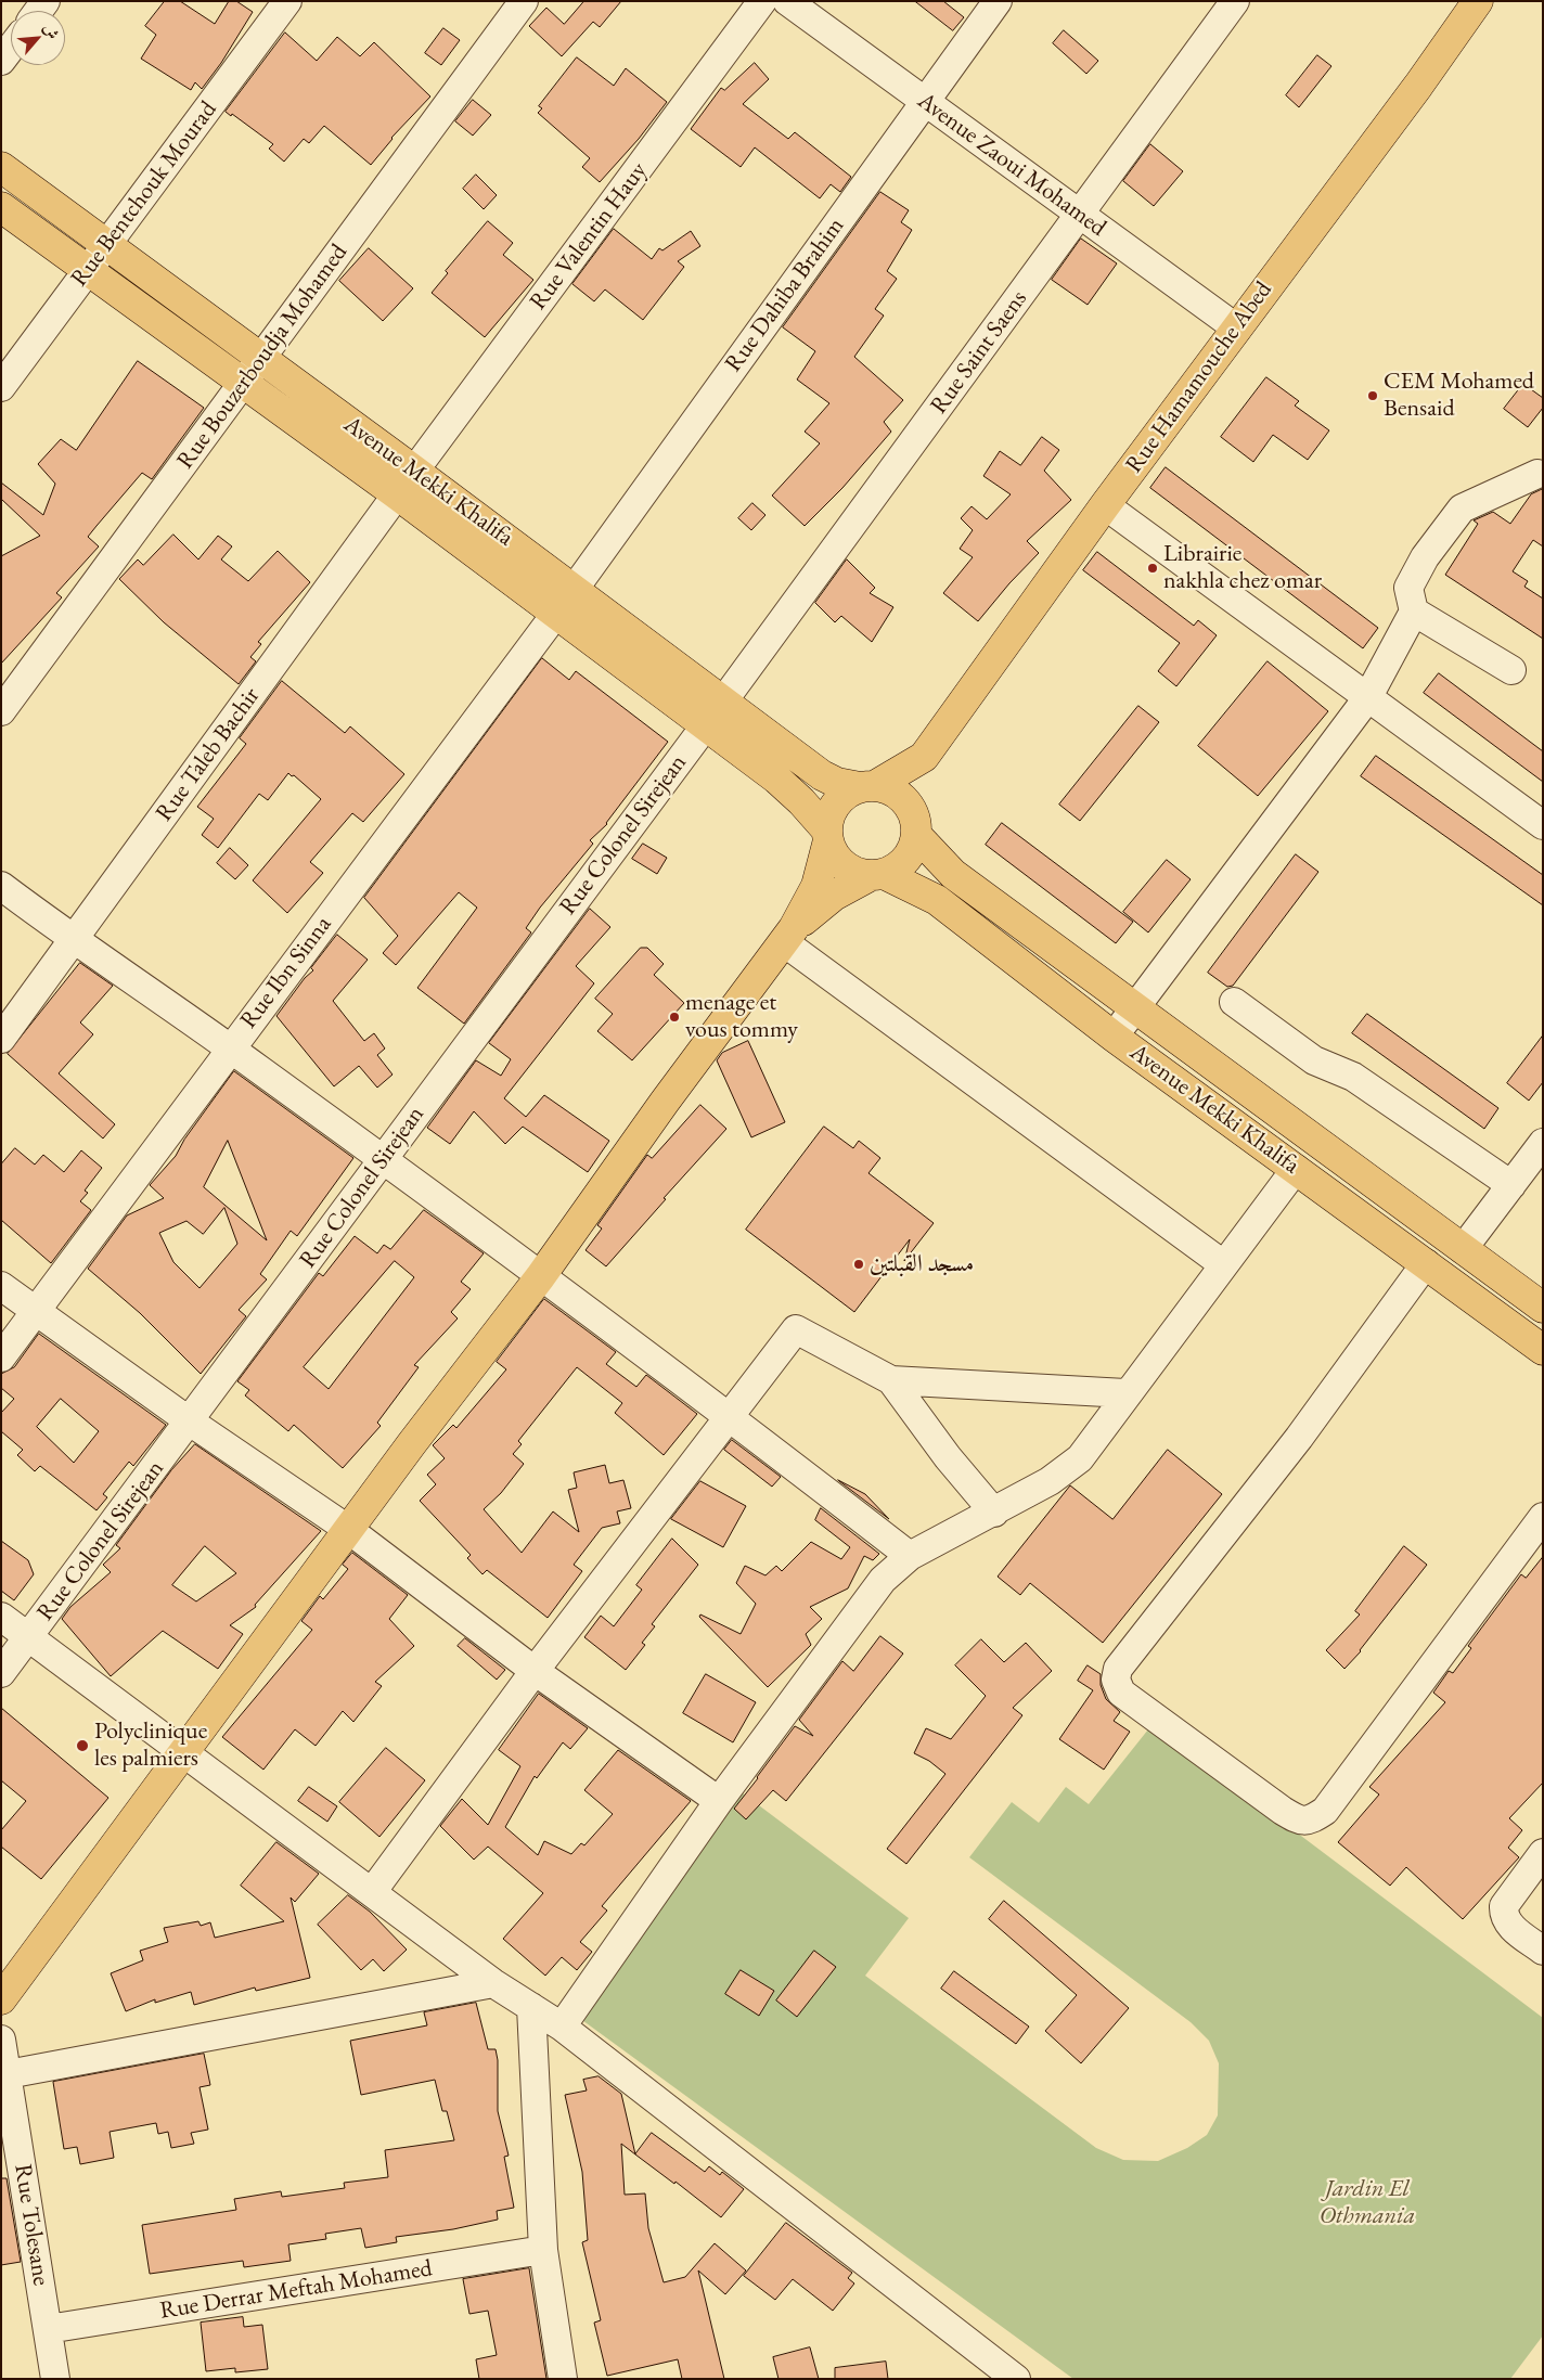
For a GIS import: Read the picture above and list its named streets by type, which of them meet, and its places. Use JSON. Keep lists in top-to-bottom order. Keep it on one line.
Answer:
{"streets":{"main road":["Rue Hamamouche Abed","Avenue Mekki Khalifa"],"street":["Avenue Zaoui Mohamed","Rue Bentchouk Mourad","Rue Valentin Hauy","Rue Dahiba Brahim","Rue Saint Saens","Rue Bouzerboudja Mohamed","Rue Taleb Bachir","Rue Colonel Sirejean","Rue Ibn Sinna","Rue Tolesane","Rue Derrar Meftah Mohamed"]},"crossings":[["Avenue Zaoui Mohamed","Rue Dahiba Brahim"],["Avenue Zaoui Mohamed","Rue Saint Saens"],["Avenue Zaoui Mohamed","Rue Hamamouche Abed"],["Rue Bentchouk Mourad","Avenue Mekki Khalifa"],["Rue Valentin Hauy","Avenue Mekki Khalifa"],["Rue Valentin Hauy","Rue Taleb Bachir"],["Rue Dahiba Brahim","Avenue Mekki Khalifa"],["Rue Dahiba Brahim","Rue Ibn Sinna"],["Rue Saint Saens","Avenue Mekki Khalifa"],["Rue Saint Saens","Rue Colonel Sirejean"],["Rue Bouzerboudja Mohamed","Avenue Mekki Khalifa"],["Avenue Mekki Khalifa","Rue Taleb Bachir"],["Avenue Mekki Khalifa","Rue Colonel Sirejean"],["Avenue Mekki Khalifa","Rue Ibn Sinna"],["Rue Tolesane","Rue Derrar Meftah Mohamed"]],"parks":["Jardin El Othmania"],"places":["CEM Mohamed Bensaid","Librairie nakhla chez omar","menage et vous tommy","مسجد القبلتين","Polyclinique les palmiers"],"north":"top right"}
